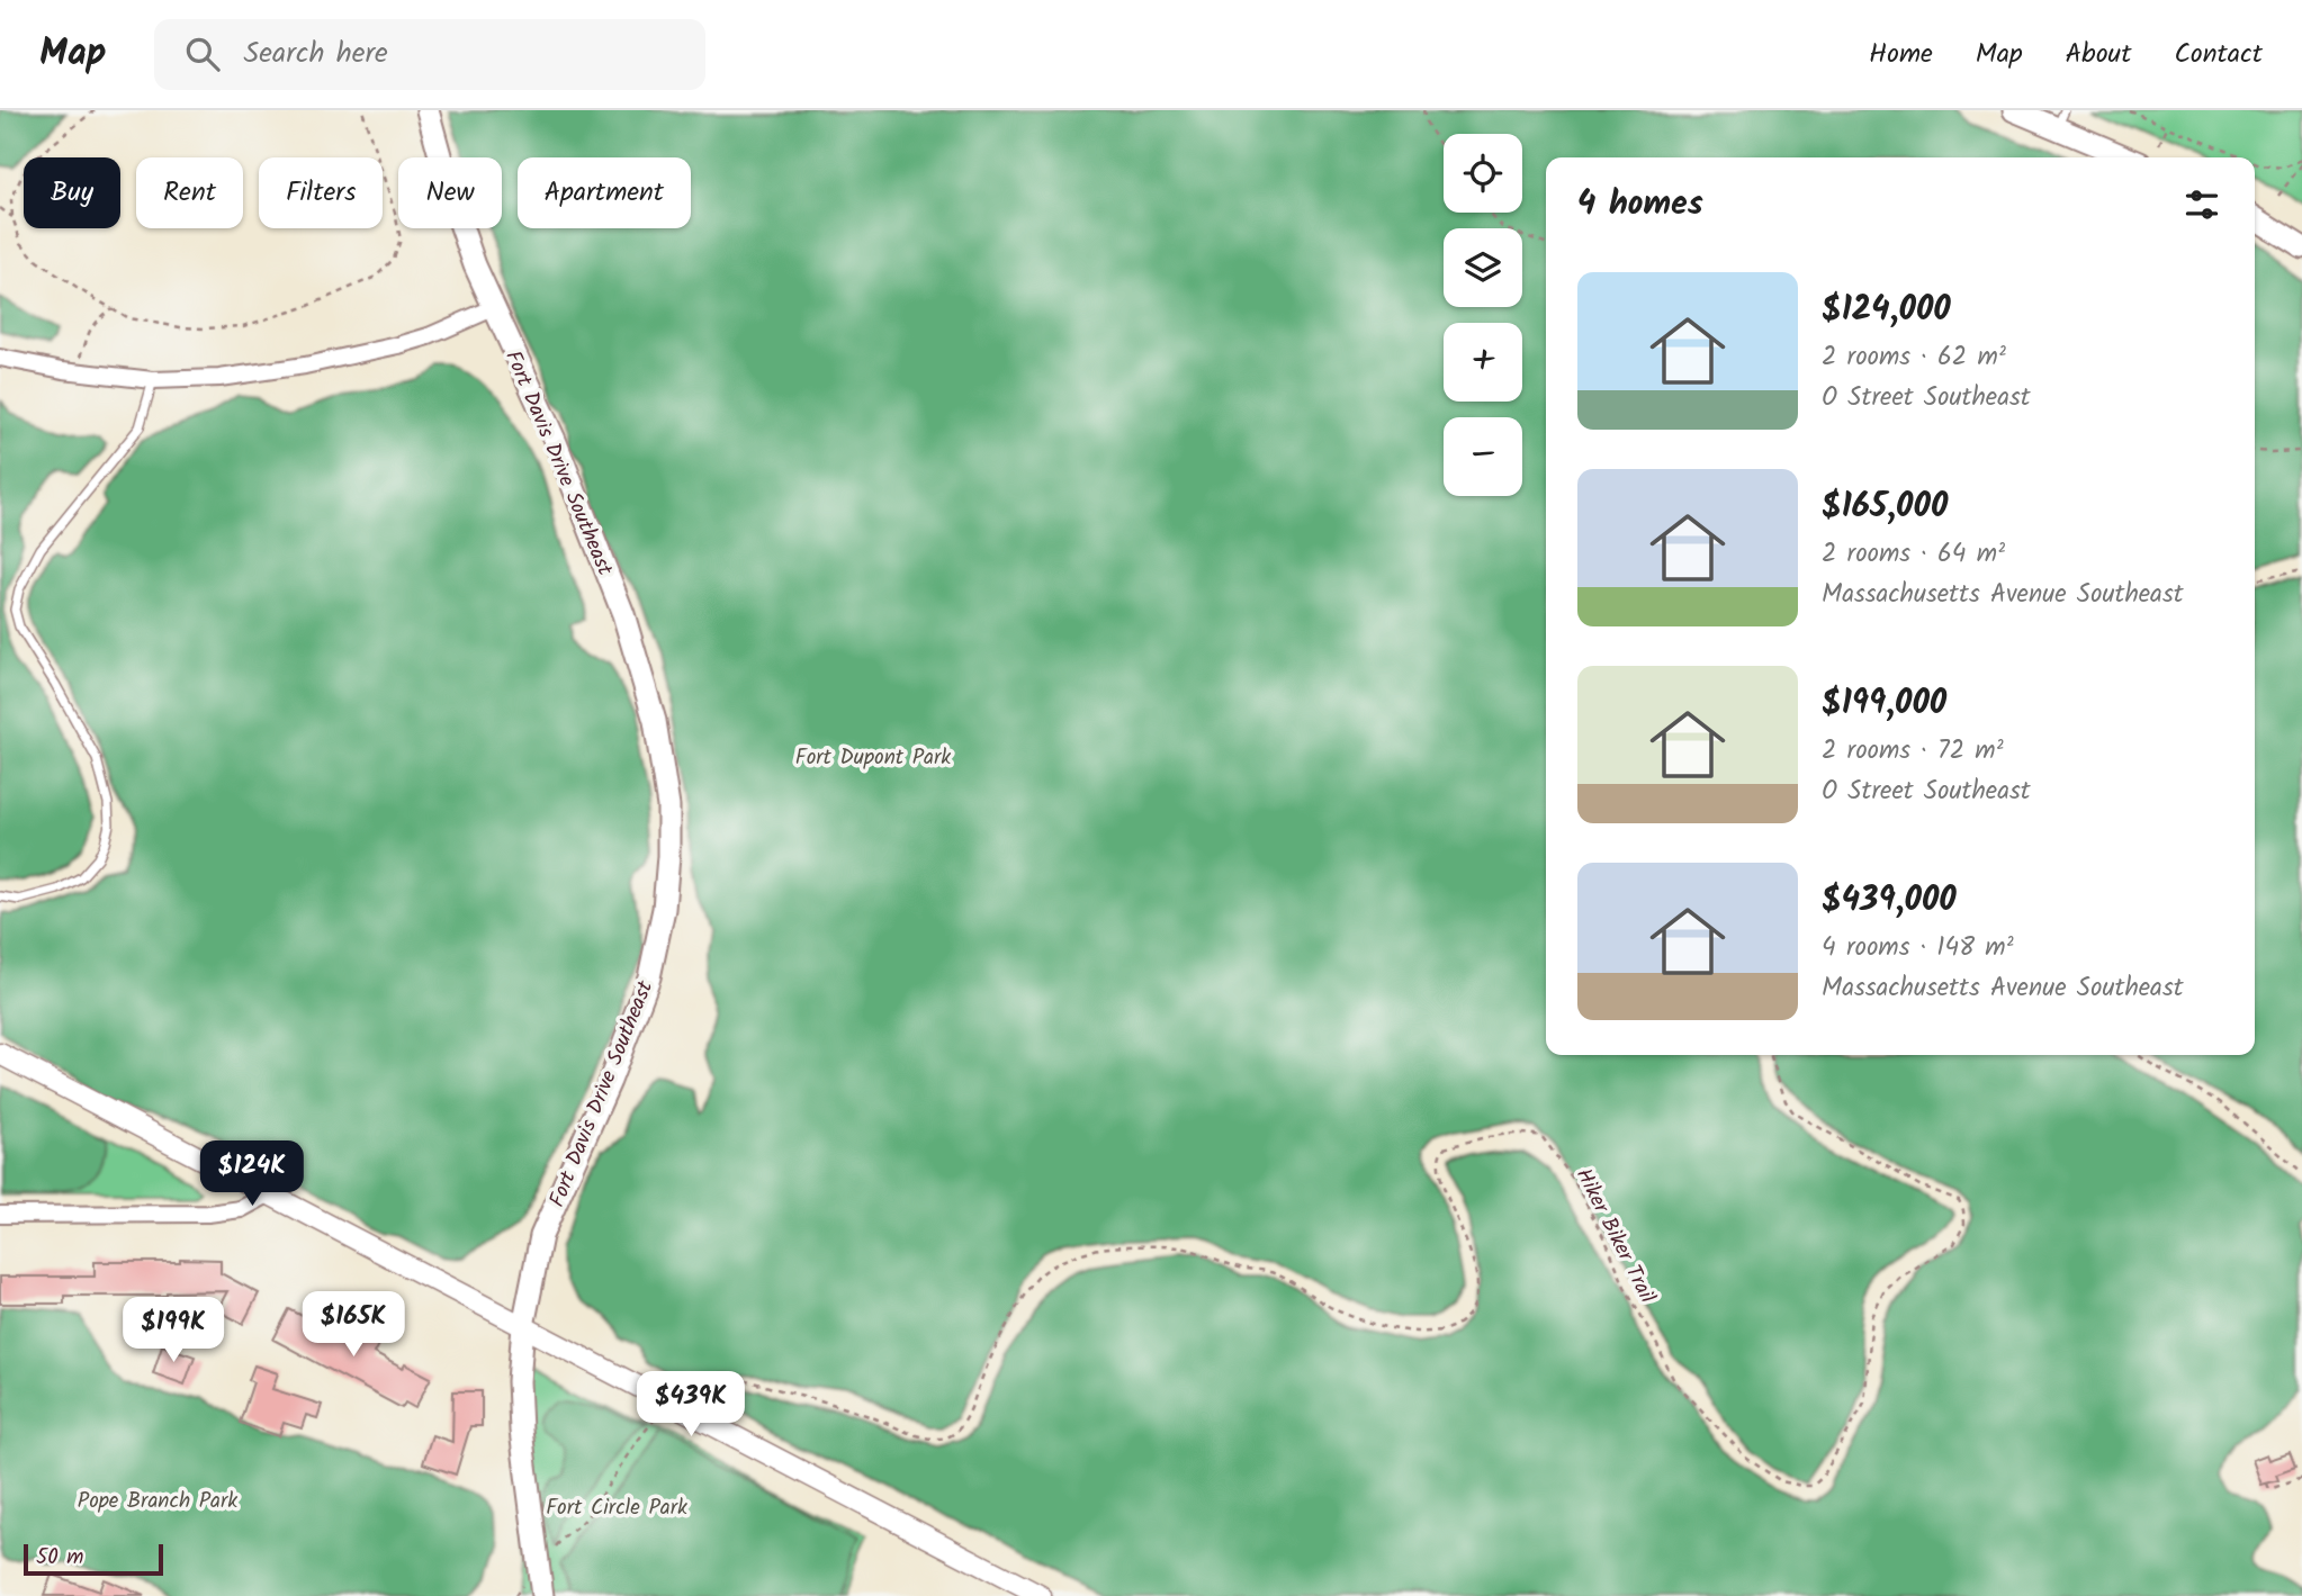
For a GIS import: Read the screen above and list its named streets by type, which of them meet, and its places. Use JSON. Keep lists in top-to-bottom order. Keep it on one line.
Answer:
{"streets":{"main road":["Fort Davis Drive Southeast"],"path":["Hiker Biker Trail"]},"parks":["Fort Dupont Park","Pope Branch Park","Fort Circle Park"],"scale_bar":"50 m","page":{"header":"Map","search":"Search here","nav":["Home","Map","About","Contact"],"map_buttons":["+","−"],"chip":["Buy","Rent","Filters","New","Apartment"],"heading":"4 homes","list":[{"name":"$124,000","note":"2 rooms · 62 m² · O Street Southeast"},{"name":"$165,000","note":"2 rooms · 64 m² · Massachusetts Avenue Southeast"},{"name":"$199,000","note":"2 rooms · 72 m² · O Street Southeast"},{"name":"$439,000","note":"4 rooms · 148 m² · Massachusetts Avenue Southeast"}],"price":["$124K","$165K","$199K","$439K"],"scale":"50 m"}}
